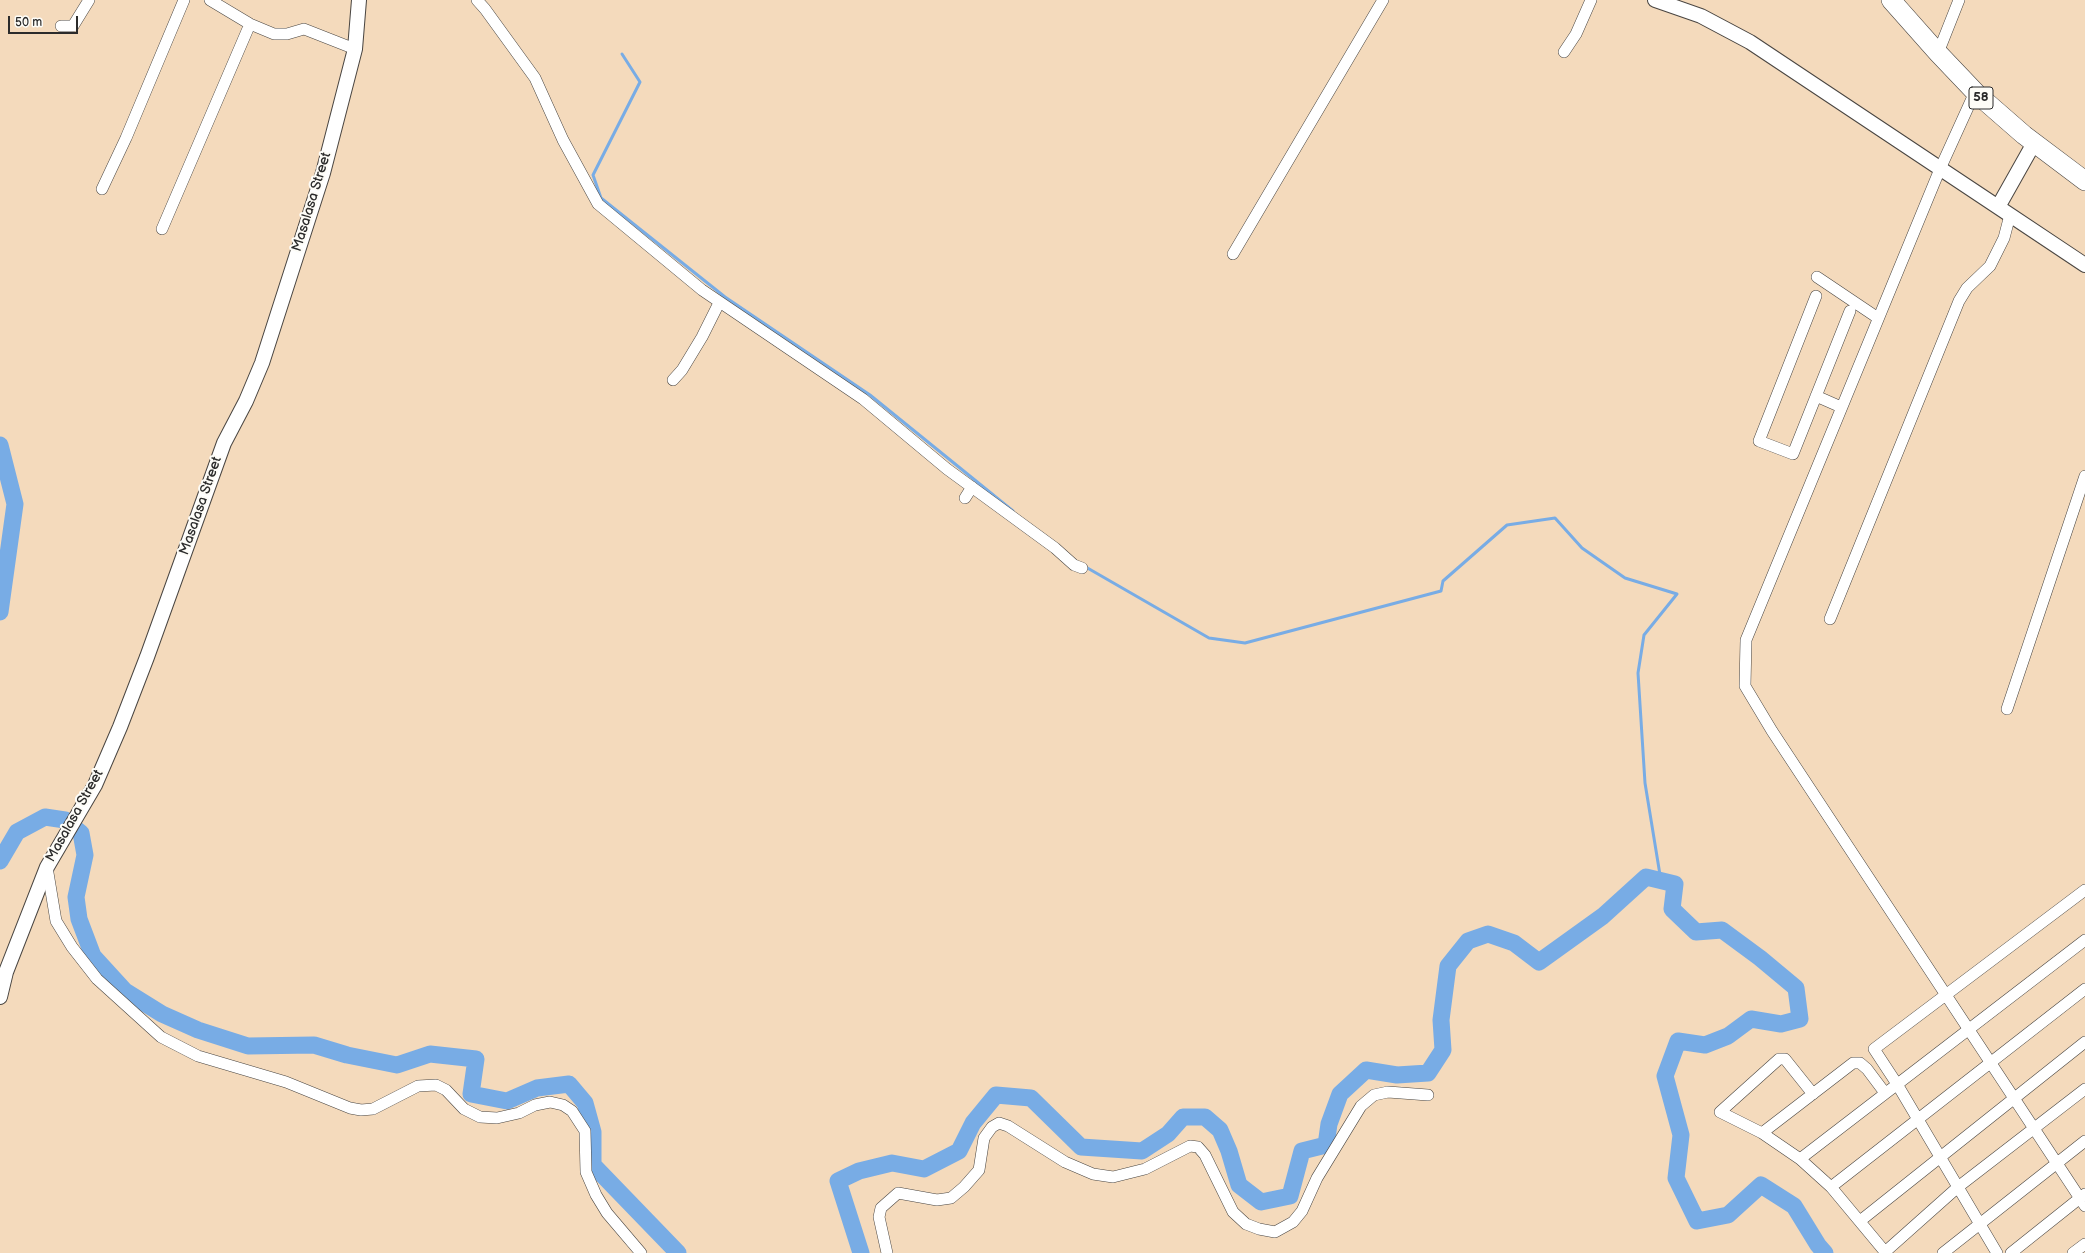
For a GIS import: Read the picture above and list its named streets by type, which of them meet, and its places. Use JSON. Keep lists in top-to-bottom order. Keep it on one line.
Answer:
{"streets":{"highway":["58"],"street":["Masalasa Street"]},"scale_bar":"50 m"}
